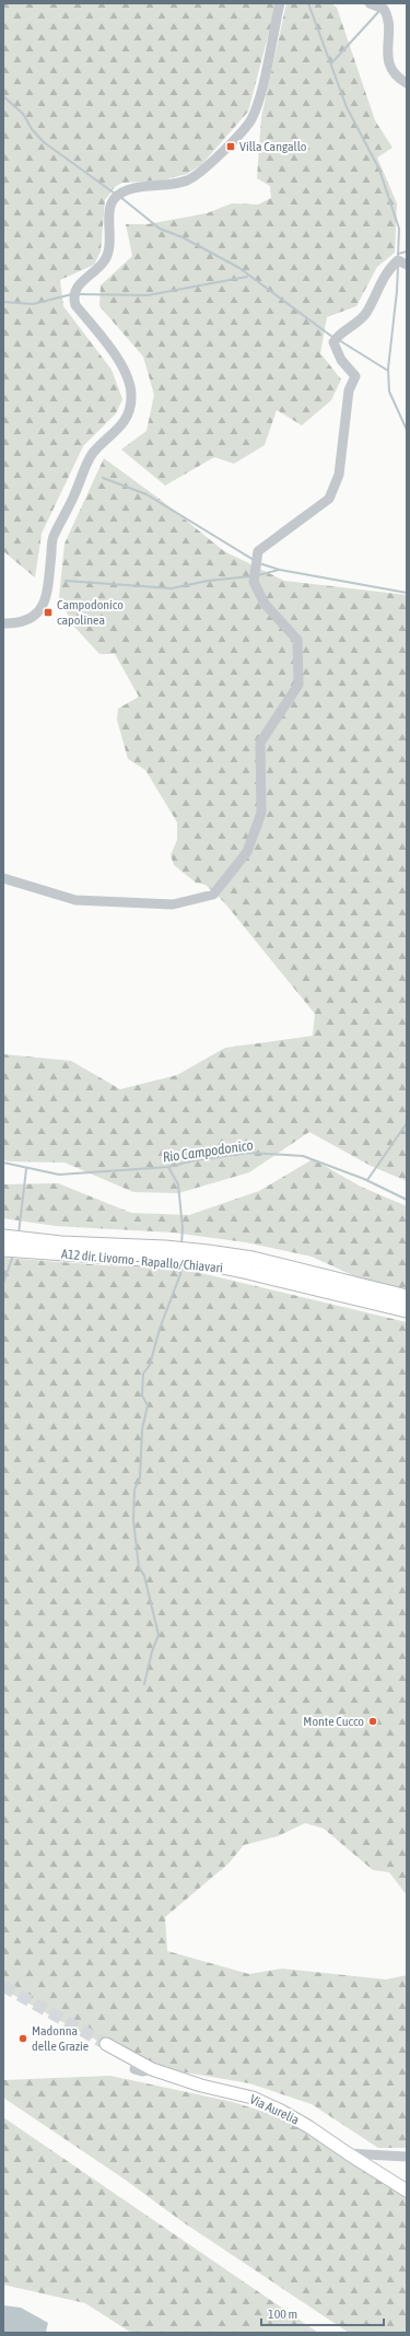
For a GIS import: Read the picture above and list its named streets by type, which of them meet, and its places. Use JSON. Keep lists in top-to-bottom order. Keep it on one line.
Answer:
{"streets":{"highway":["A12 dir. Livorno - Rapallo/Chiavari"],"main road":["Via Aurelia"]},"water":["Rio Campodonico"],"places":{"transit":["Villa Cangallo","Campodonico capolinea"],"other":["Monte Cucco","Madonna delle Grazie"]},"scale_bar":"100 m"}
